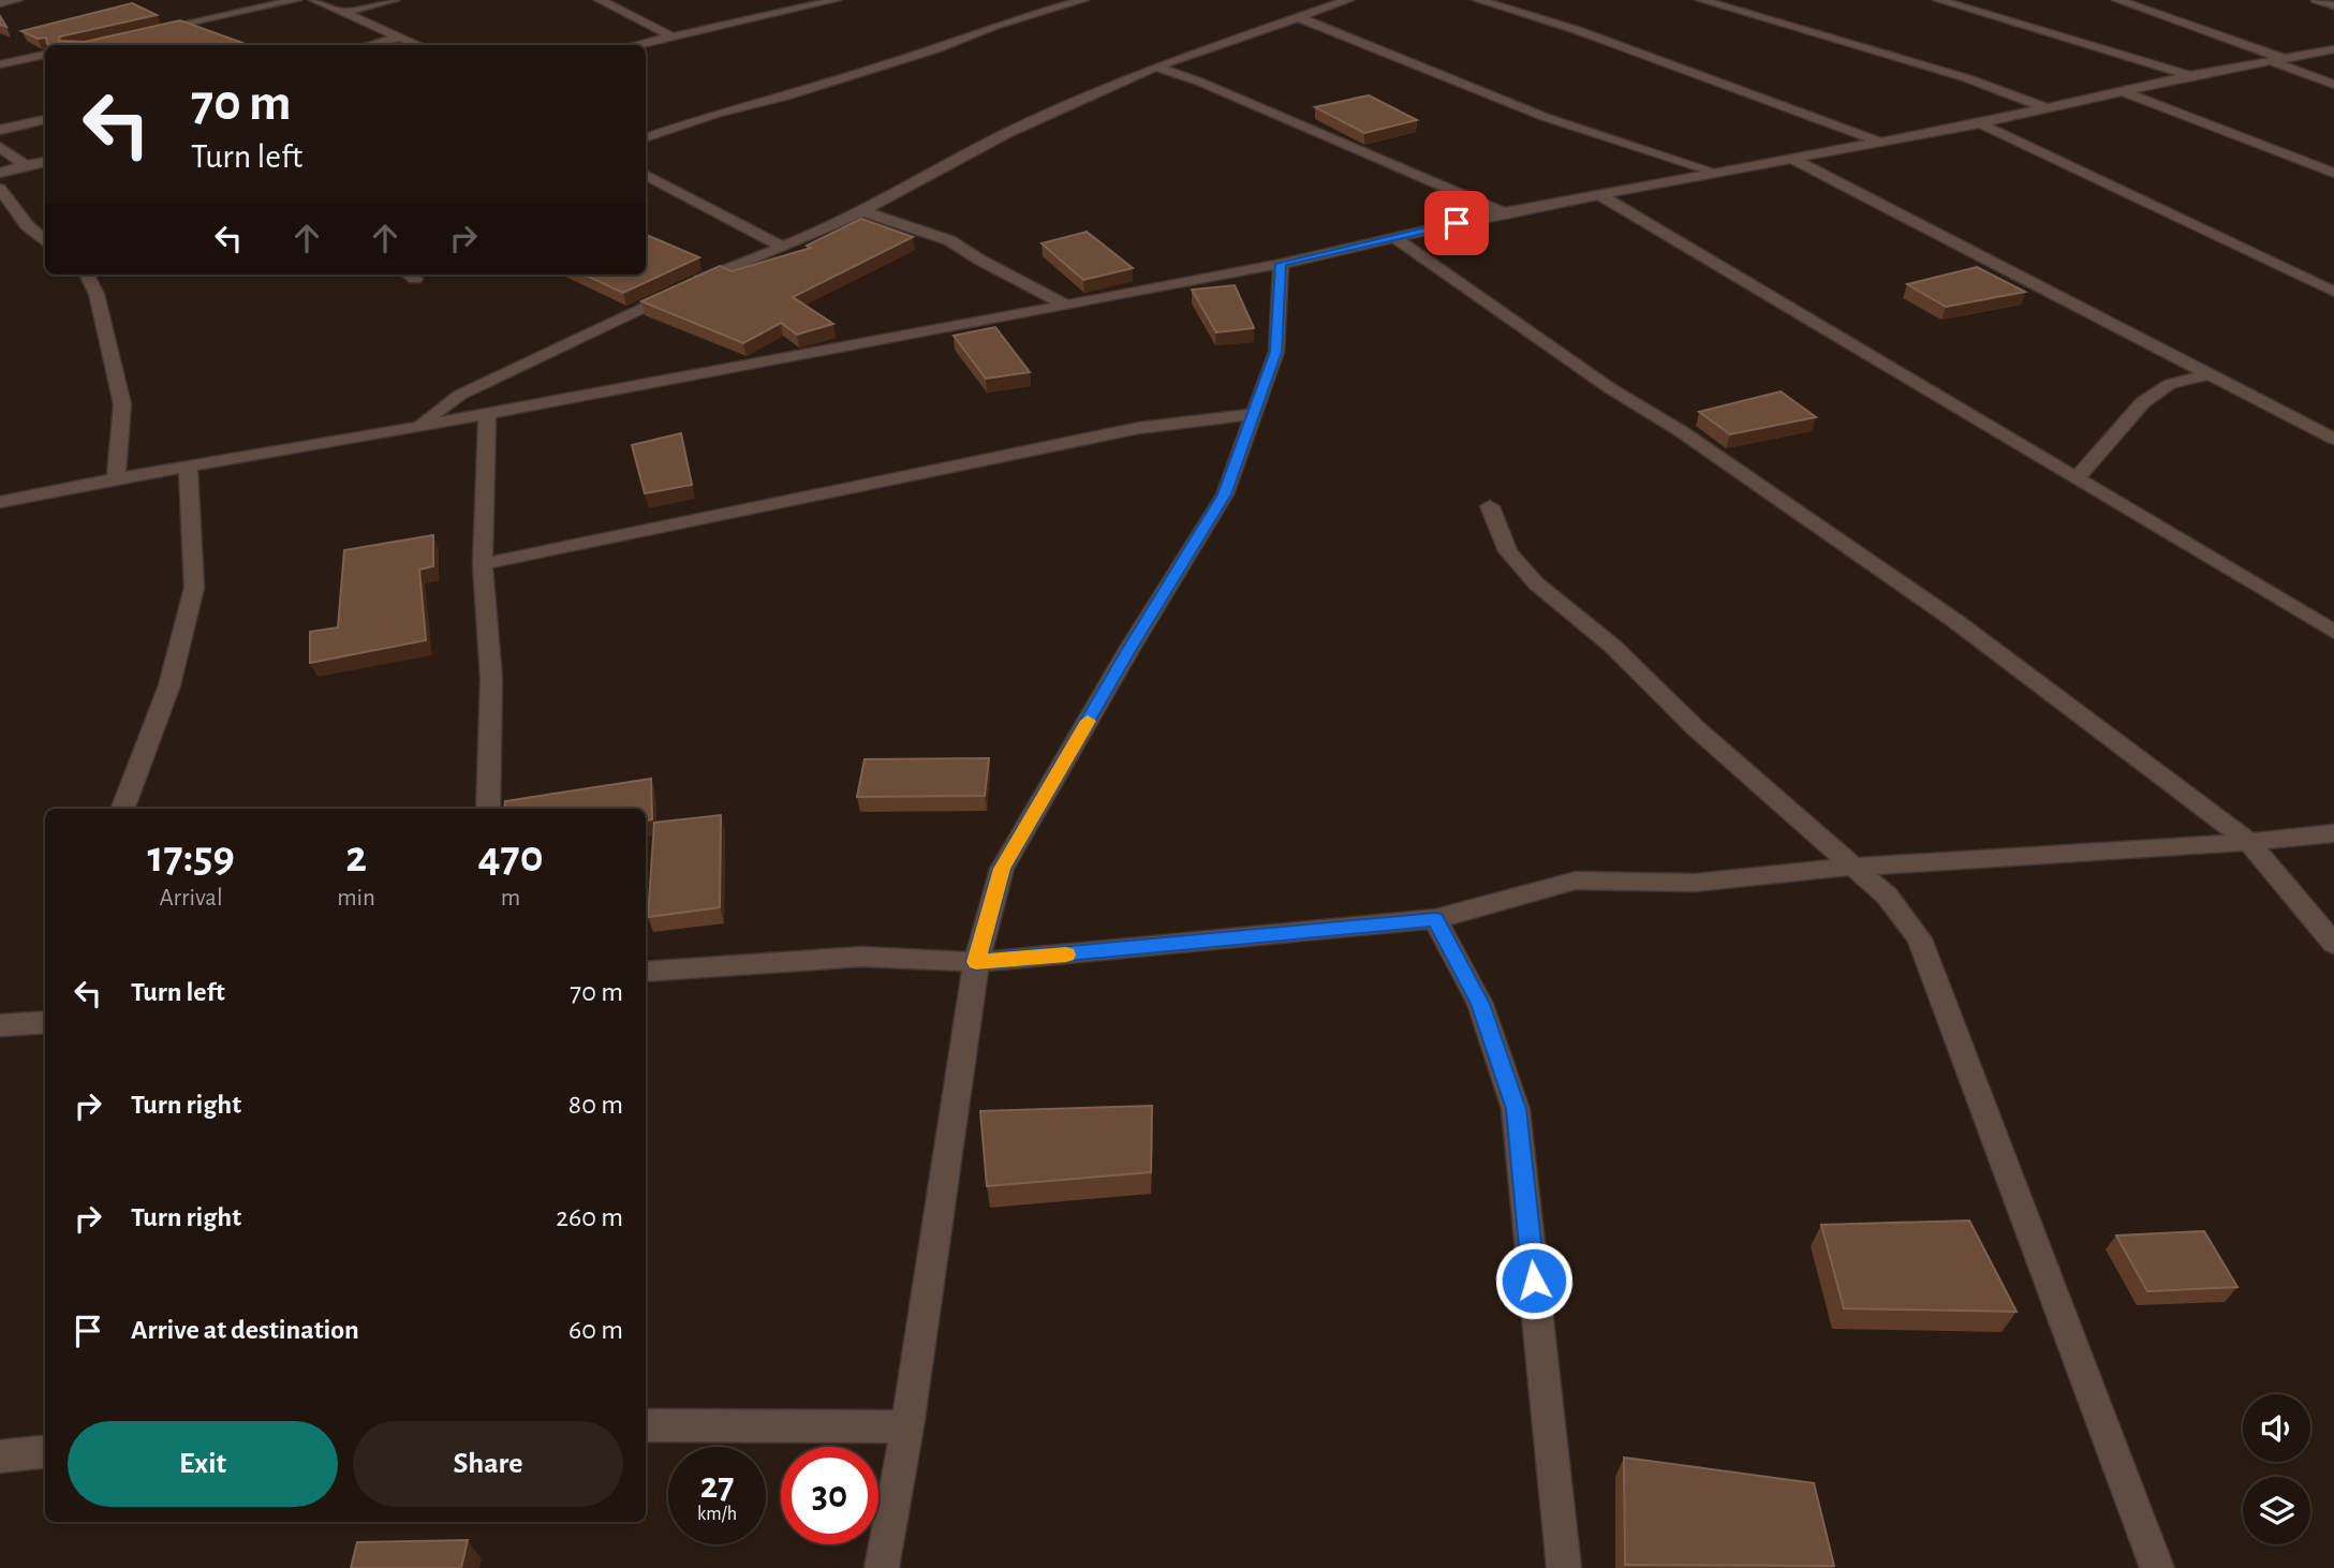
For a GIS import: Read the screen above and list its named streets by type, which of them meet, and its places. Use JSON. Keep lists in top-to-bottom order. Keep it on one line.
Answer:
{"page":{"turn":["70 m","Turn left"],"eta":["17:59","Arrival","2","min","470","m"],"list":[{"name":"Turn left","value":"70 m"},{"name":"Turn right","value":"80 m"},{"name":"Turn right","value":"260 m"},{"name":"Arrive at destination","value":"60 m"}],"buttons":["Exit","Share"],"speed":"27 km/h","limit":"30"}}
